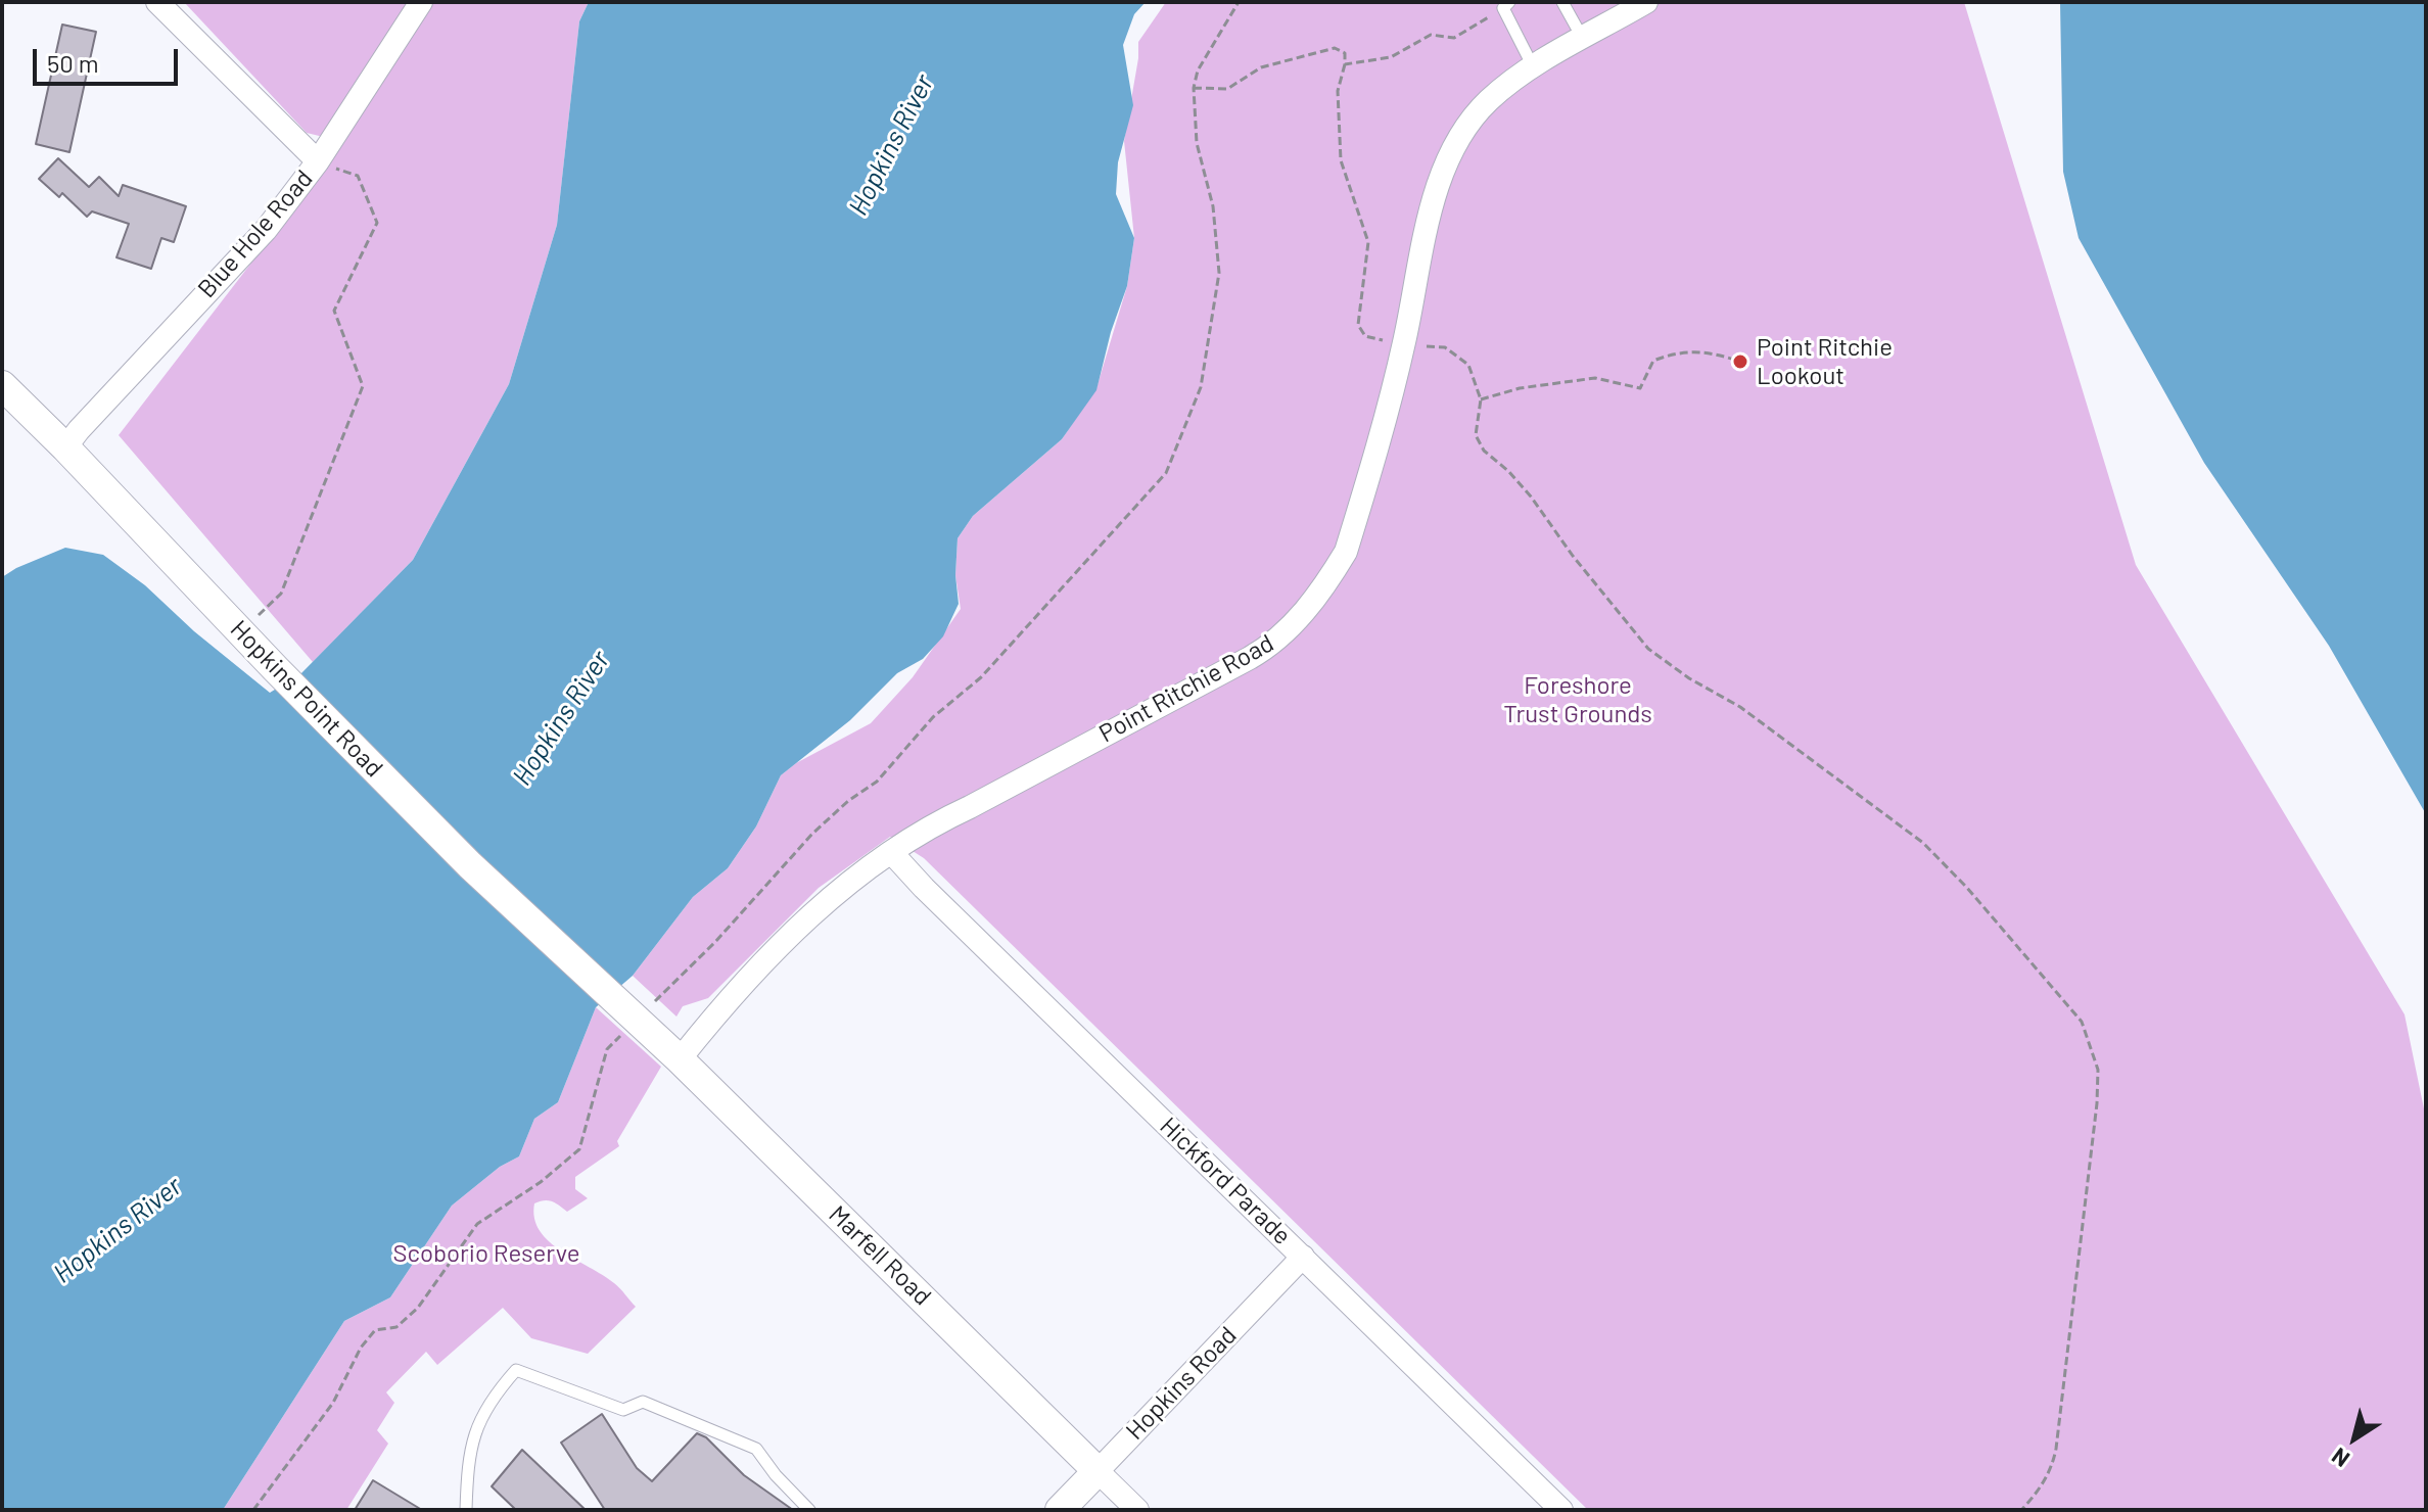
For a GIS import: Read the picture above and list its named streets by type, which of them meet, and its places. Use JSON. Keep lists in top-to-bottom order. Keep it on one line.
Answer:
{"streets":{"street":["Blue Hole Road","Point Ritchie Road","Hopkins Point Road","Hickford Parade","Marfell Road","Hopkins Road"]},"crossings":[["Blue Hole Road","Hopkins Point Road"],["Point Ritchie Road","Hickford Parade"],["Point Ritchie Road","Marfell Road"],["Hopkins Point Road","Marfell Road"],["Hickford Parade","Hopkins Road"],["Marfell Road","Hopkins Road"]],"water":["Hopkins River"],"parks":["Foreshore Trust Grounds","Scoborio Reserve"],"places":["Point Ritchie Lookout"],"scale_bar":"50 m","north":"bottom left"}
